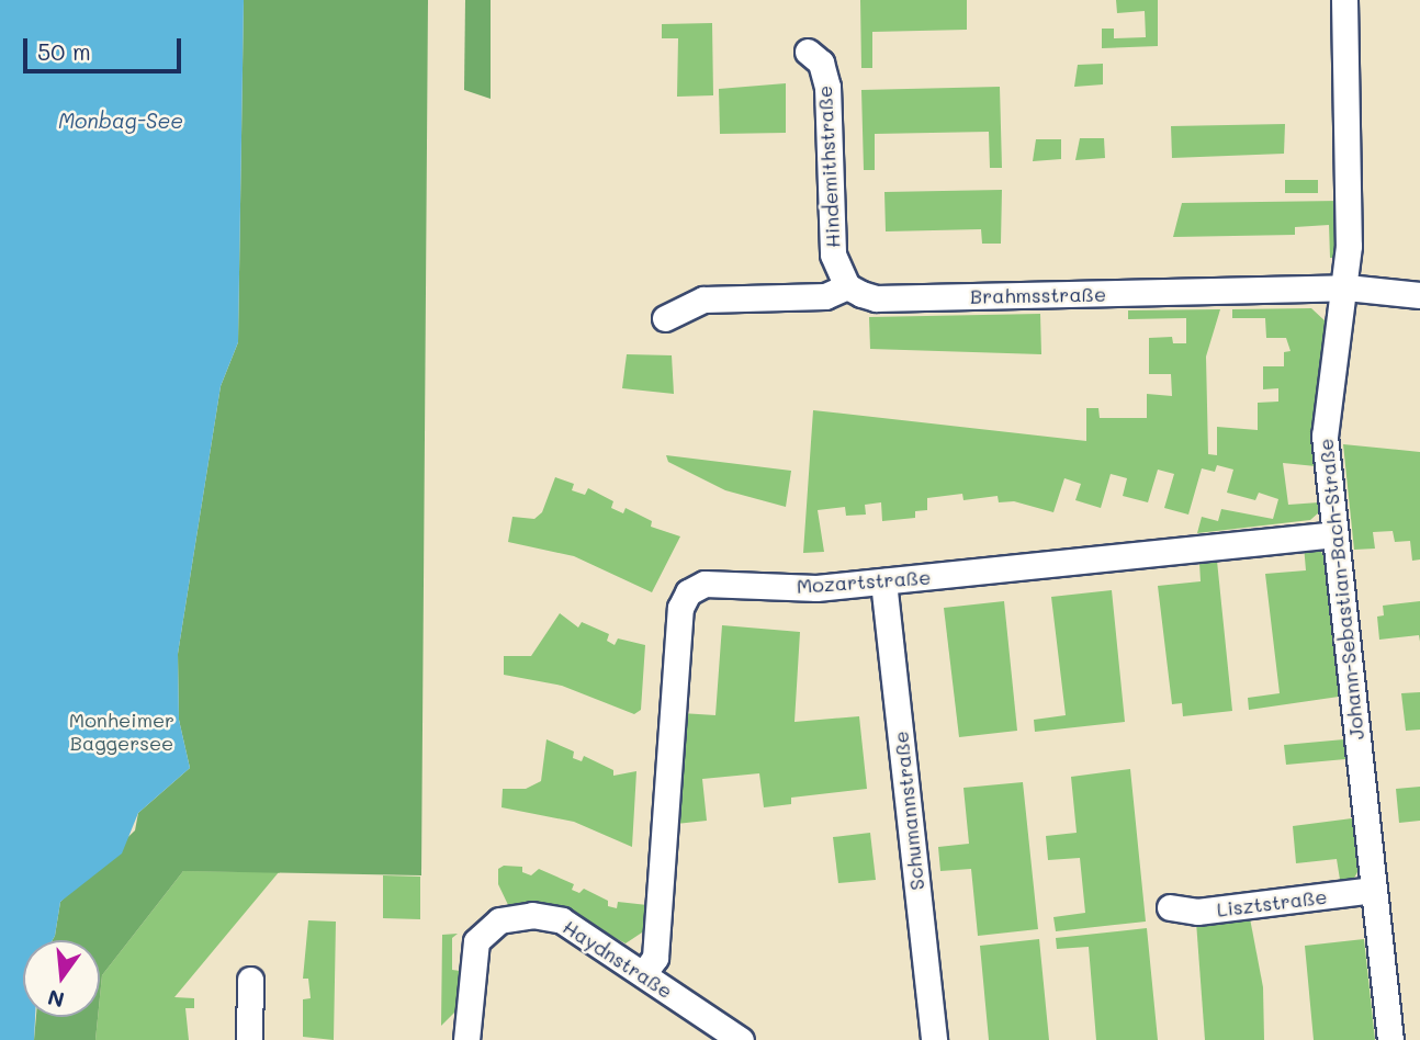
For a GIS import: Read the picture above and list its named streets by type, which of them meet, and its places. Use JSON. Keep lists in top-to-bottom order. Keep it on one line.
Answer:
{"streets":{"street":["Hindemithstraße","Brahmsstraße","Mozartstraße","Johann-Sebastian-Bach-Straße","Schumannstraße","Lisztstraße","Haydnstraße"]},"crossings":[["Hindemithstraße","Brahmsstraße"],["Brahmsstraße","Johann-Sebastian-Bach-Straße"],["Mozartstraße","Johann-Sebastian-Bach-Straße"],["Mozartstraße","Schumannstraße"],["Mozartstraße","Haydnstraße"],["Johann-Sebastian-Bach-Straße","Lisztstraße"]],"water":["Monbag-See"],"parks":["Monheimer Baggersee"],"scale_bar":"50 m","north":"bottom"}
